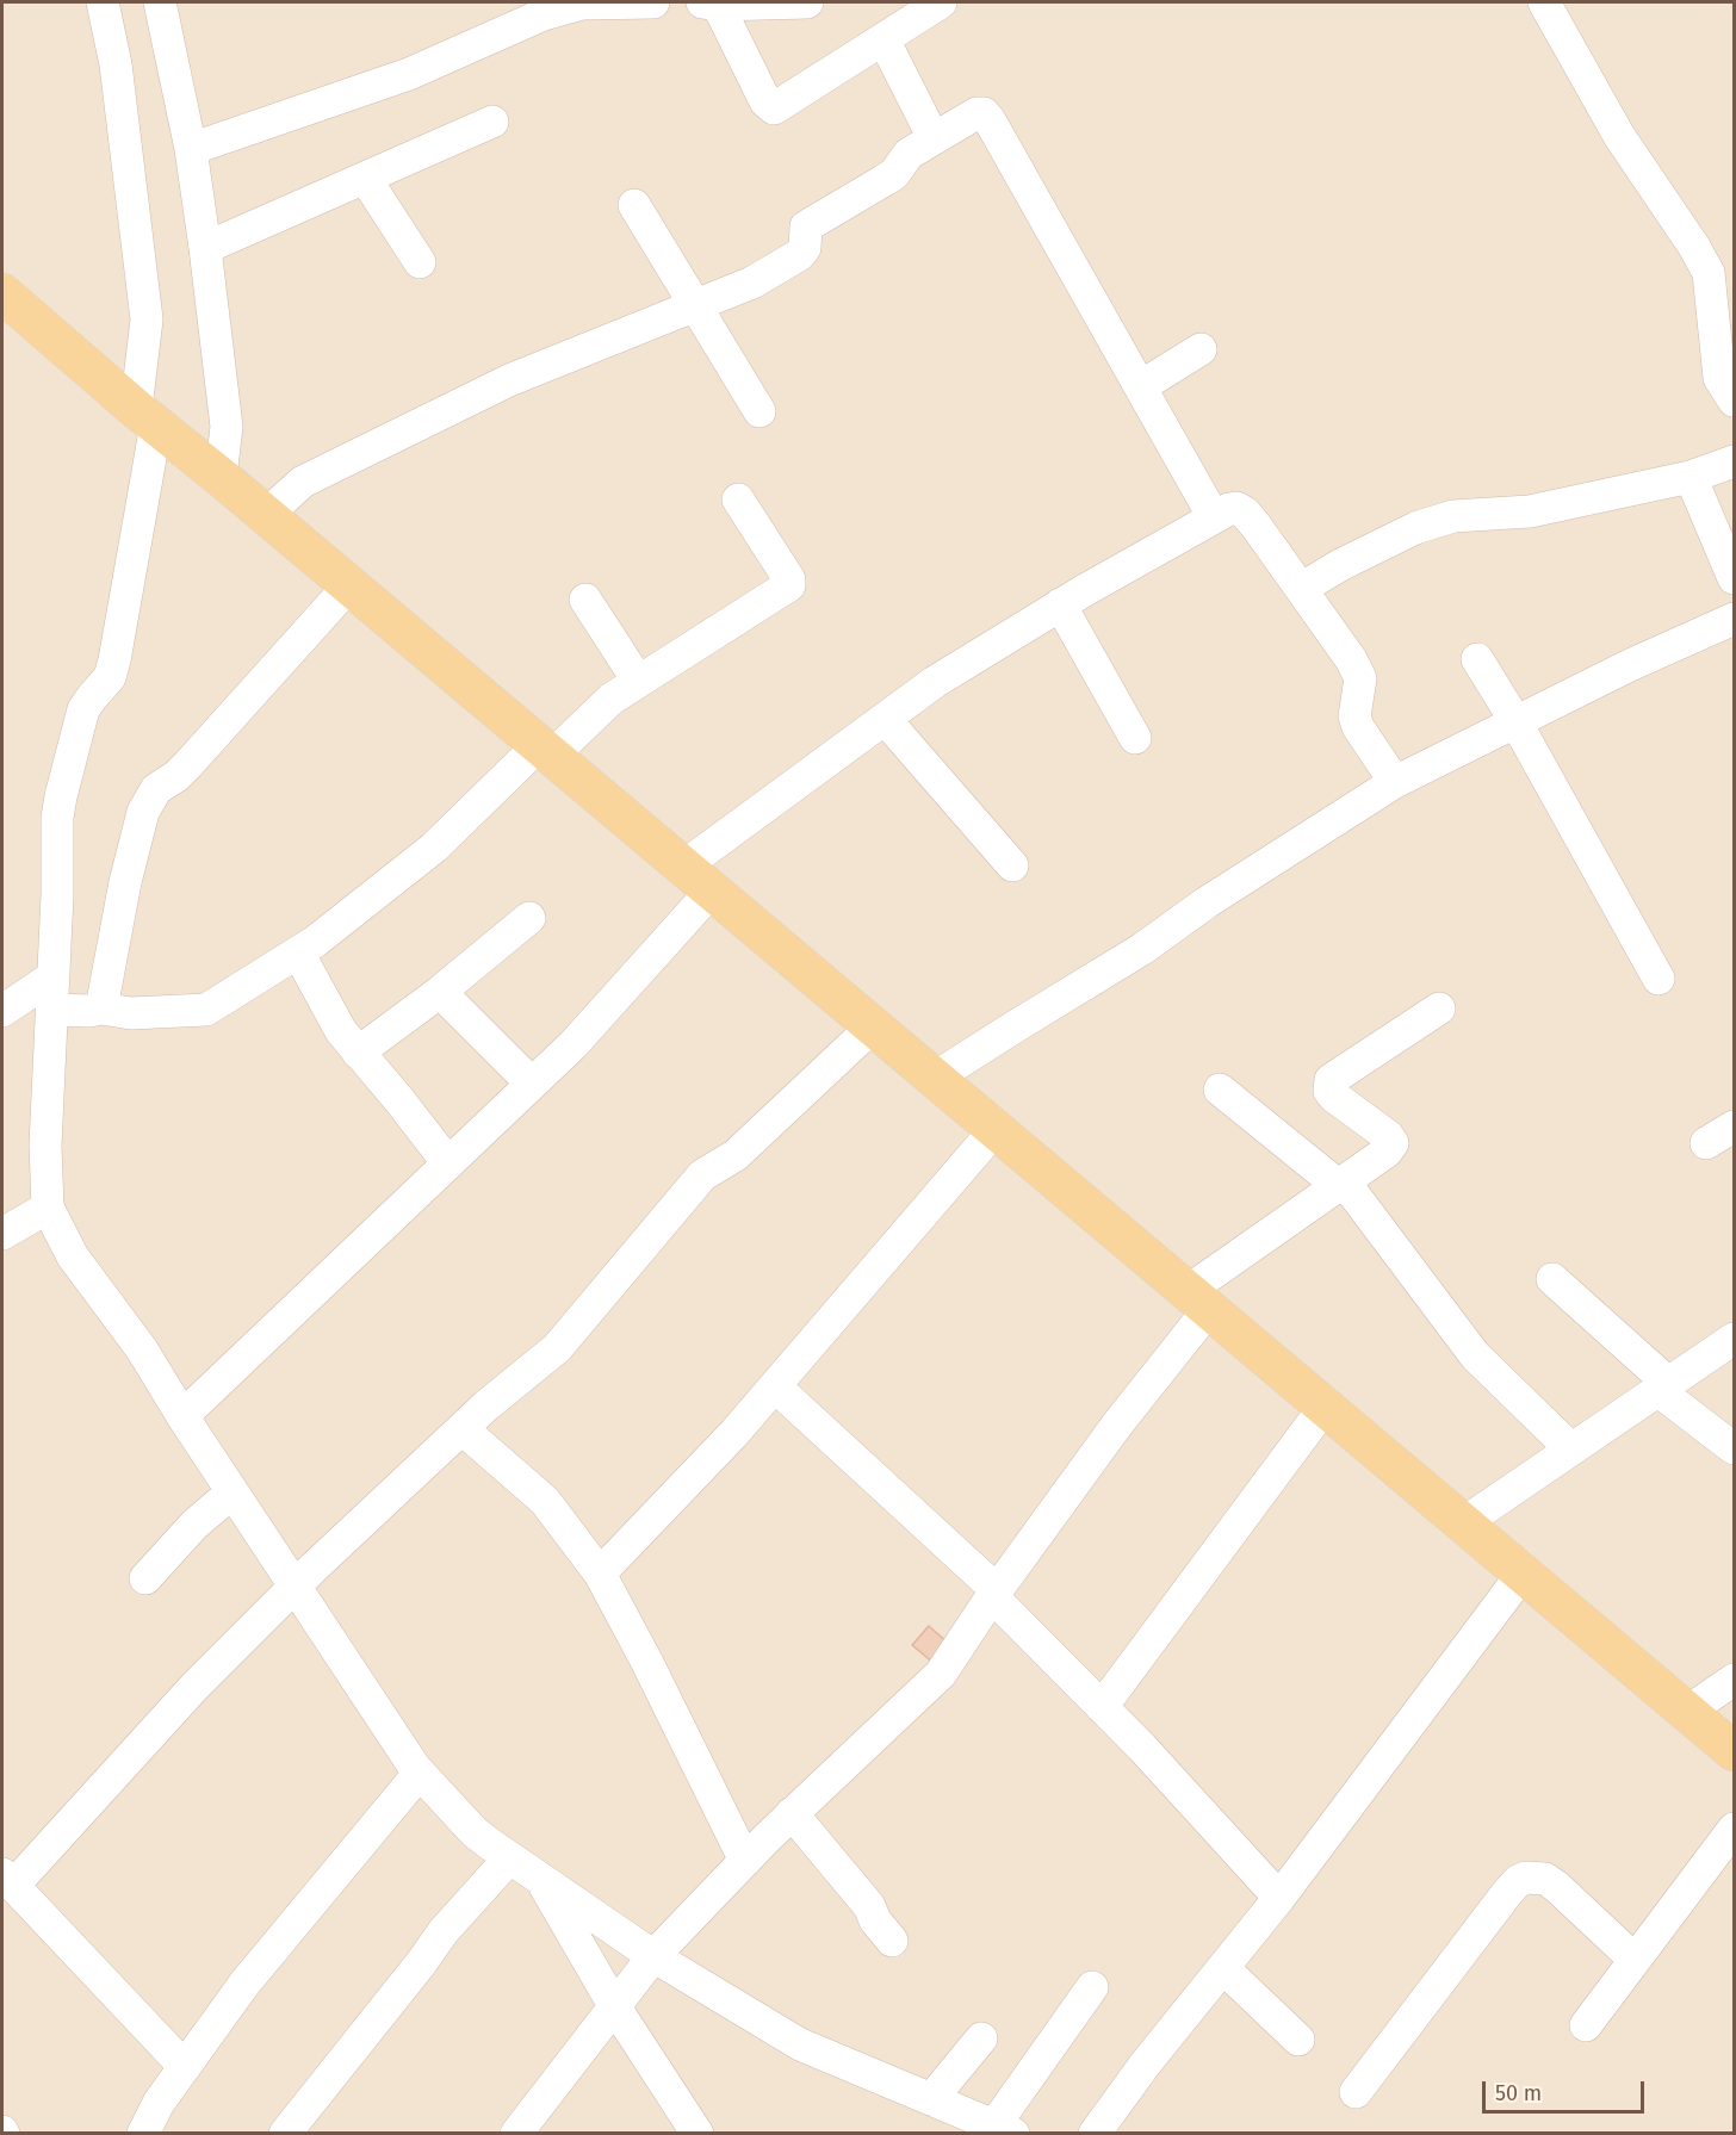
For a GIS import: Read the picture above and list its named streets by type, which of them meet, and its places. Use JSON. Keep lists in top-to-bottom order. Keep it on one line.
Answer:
{"scale_bar":"50 m"}
